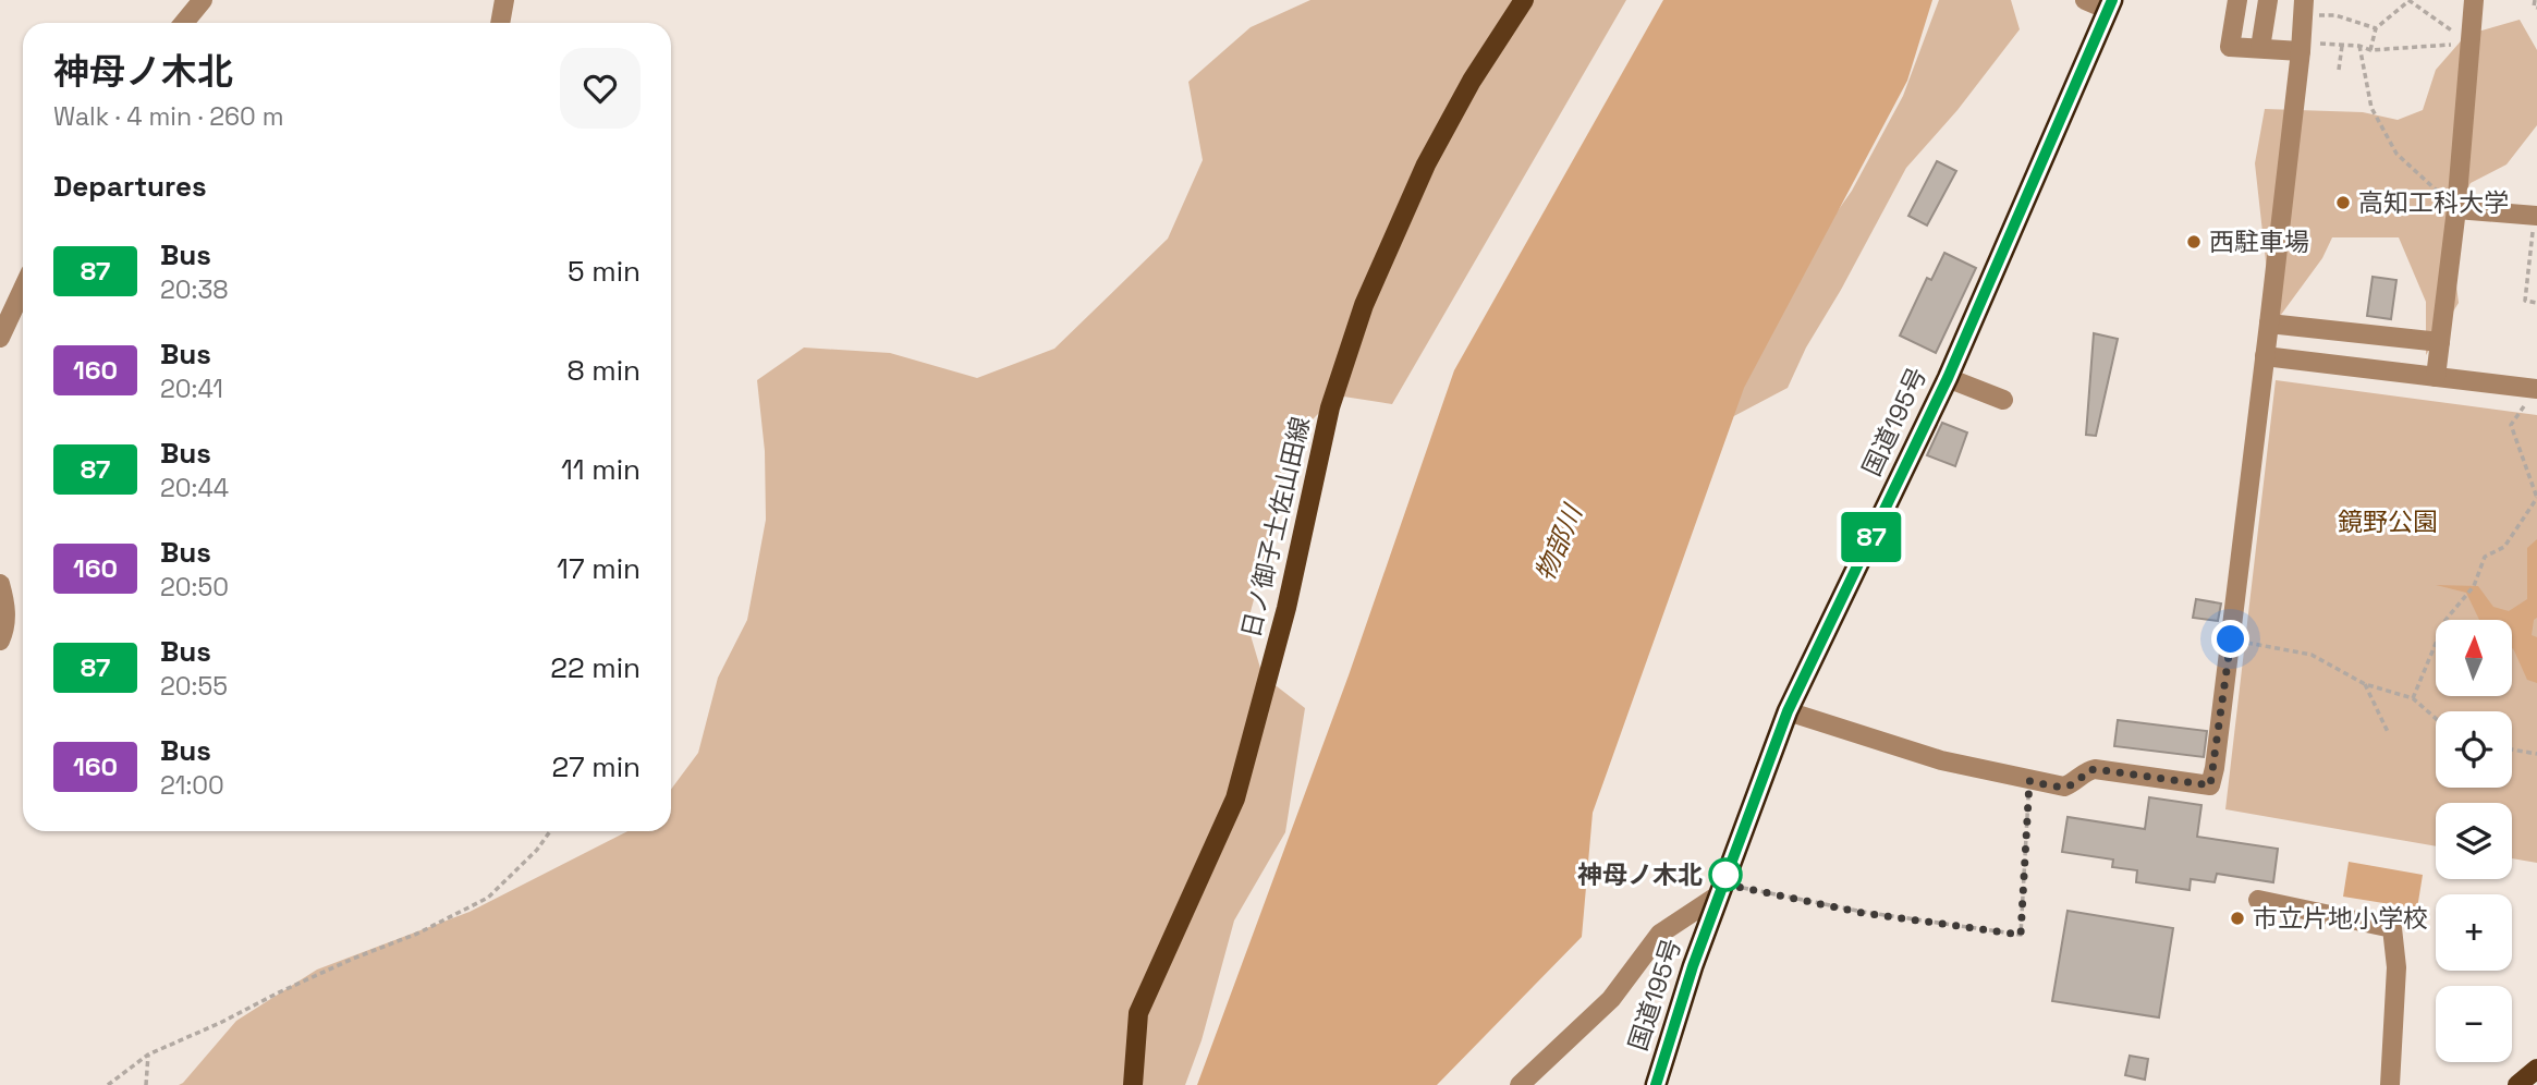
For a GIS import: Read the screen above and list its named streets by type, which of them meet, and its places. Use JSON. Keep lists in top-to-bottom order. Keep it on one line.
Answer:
{"streets":{"highway":["国道195号"],"main road":["日ノ御子土佐山田線"]},"water":["物部川"],"parks":["鏡野公園"],"places":["高知工科大学","西駐車場","神母ノ木北","市立片地小学校"],"lines":["bus line 87"],"north":"top","page":{"on_map":"87","heading":[["神母ノ木北","Walk · 4 min · 260 m"],"Departures"],"list":[{"mark":"87","name":"Bus","note":"20:38","value":"5 min"},{"mark":"160","name":"Bus","note":"20:41","value":"8 min"},{"mark":"87","name":"Bus","note":"20:44","value":"11 min"},{"mark":"160","name":"Bus","note":"20:50","value":"17 min"},{"mark":"87","name":"Bus","note":"20:55","value":"22 min"},{"mark":"160","name":"Bus","note":"21:00","value":"27 min"}],"map_buttons":["+","−"]}}
